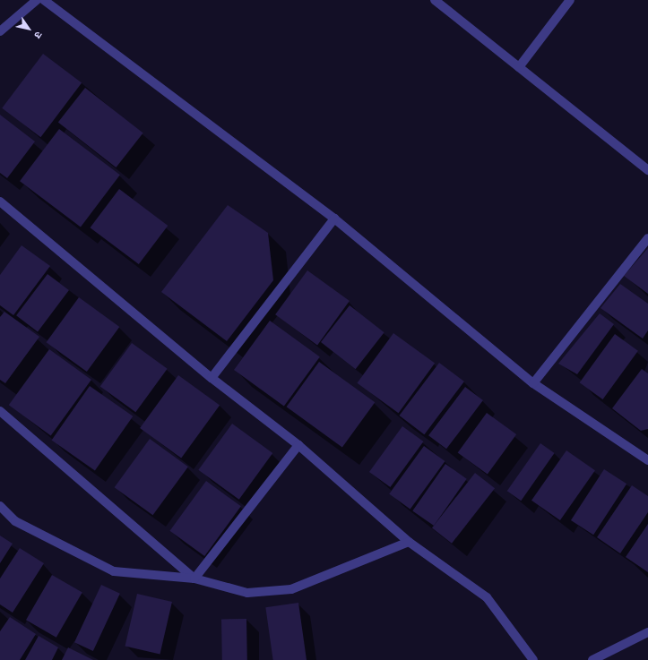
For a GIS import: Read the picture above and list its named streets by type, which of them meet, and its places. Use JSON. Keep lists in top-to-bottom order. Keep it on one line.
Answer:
{"north":"bottom right"}
